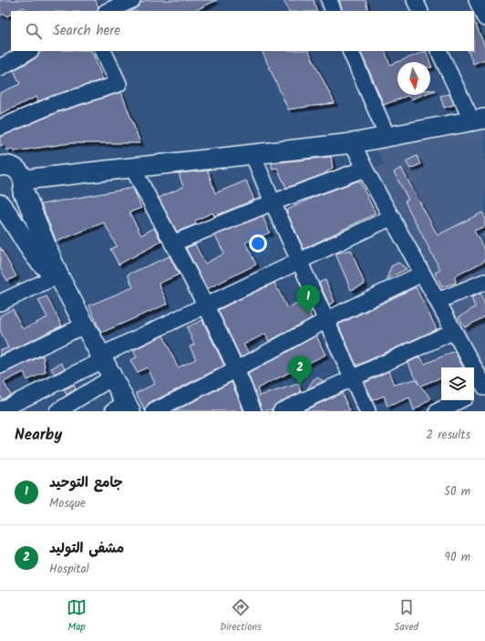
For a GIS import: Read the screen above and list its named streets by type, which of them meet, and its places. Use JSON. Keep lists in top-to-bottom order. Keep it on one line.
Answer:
{"north":"bottom","page":{"search":"Search here","pins":["1","2"],"heading":["Nearby","2 results"],"list":[{"mark":"1","name":"جامع التوحيد","note":"Mosque","value":"50 m"},{"mark":"2","name":"مشفى التوليد","note":"Hospital","value":"90 m"}],"nav":["Map","Directions","Saved"]}}
